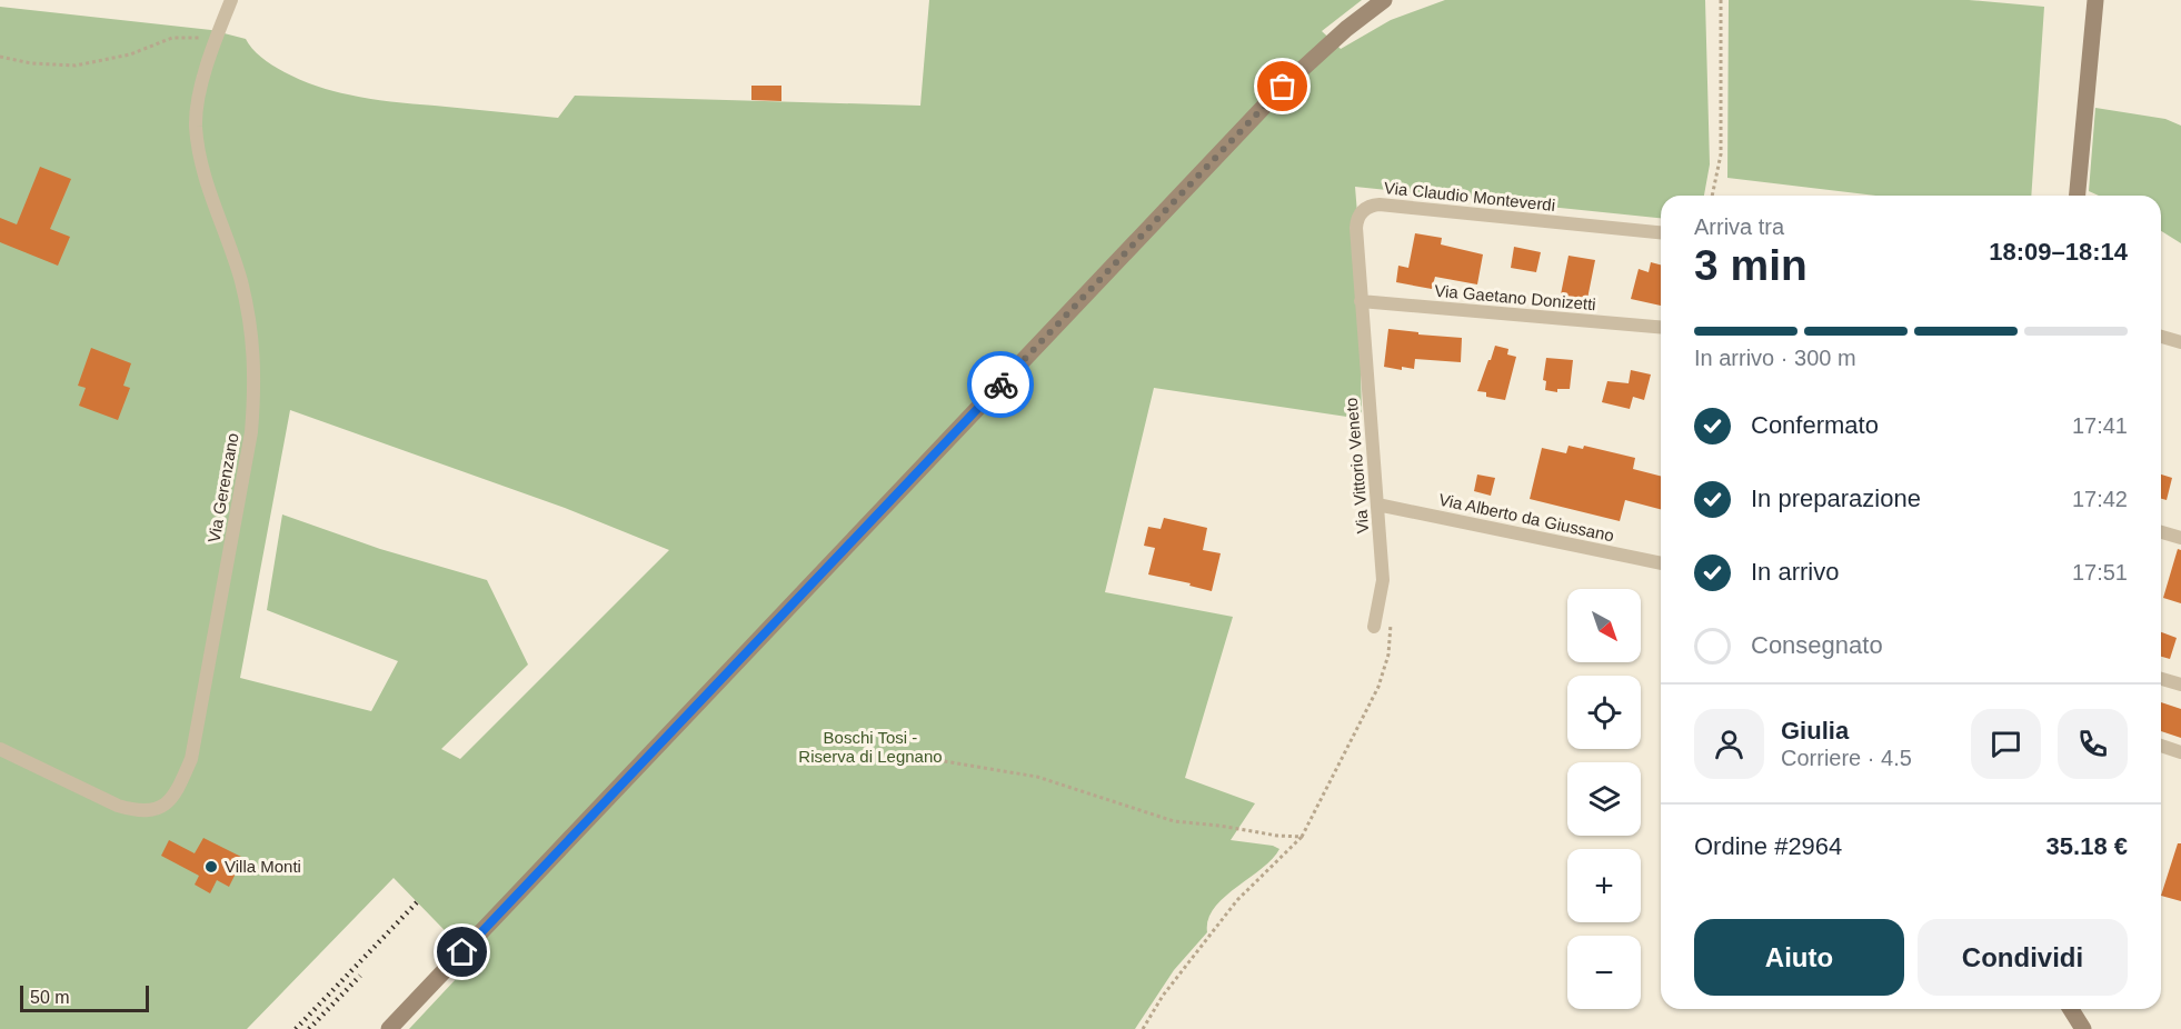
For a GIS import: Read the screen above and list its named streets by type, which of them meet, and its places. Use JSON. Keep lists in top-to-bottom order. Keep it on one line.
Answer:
{"streets":{"street":["Via Claudio Monteverdi","Via Gaetano Donizetti","Via Vittorio Veneto","Via Gerenzano","Via Alberto da Giussano"]},"crossings":[["Via Claudio Monteverdi","Via Gaetano Donizetti"],["Via Claudio Monteverdi","Via Vittorio Veneto"],["Via Gaetano Donizetti","Via Vittorio Veneto"],["Via Vittorio Veneto","Via Alberto da Giussano"]],"parks":["Boschi Tosi - Riserva di Legnano"],"places":["Villa Monti"],"scale_bar":"50 m","north":"bottom right","page":{"heading":["3 min","Arriva tra","18:09–18:14"],"panel":["Giulia","Corriere · 4.5","Ordine #2964","35.18 €"],"bar":"In arrivo · 300 m","list":[["Confermato","17:41"],["In preparazione","17:42"],["In arrivo","17:51"],"Consegnato"],"map_buttons":["+","−"],"buttons":["Aiuto","Condividi"],"scale":"50 m"}}
